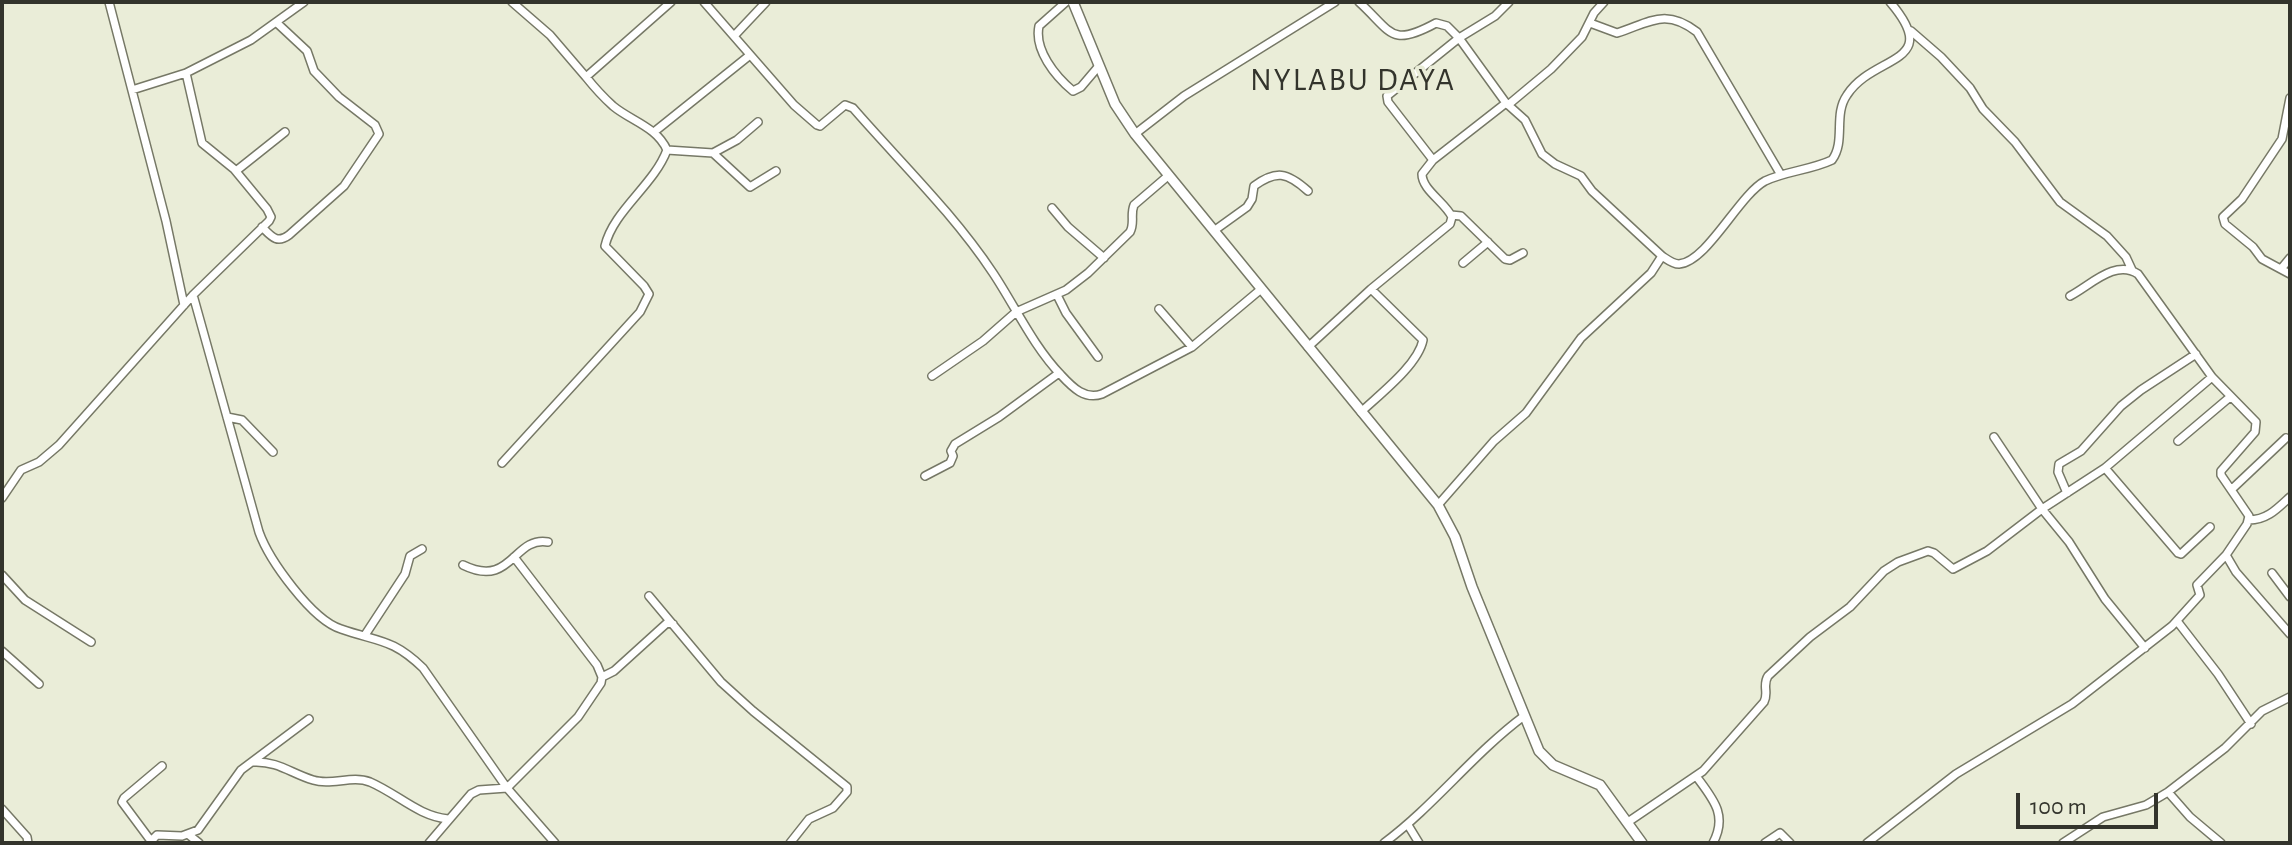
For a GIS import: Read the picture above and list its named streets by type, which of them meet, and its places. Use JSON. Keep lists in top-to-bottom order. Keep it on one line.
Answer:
{"districts":["NYLABU DAYA"],"scale_bar":"100 m"}
